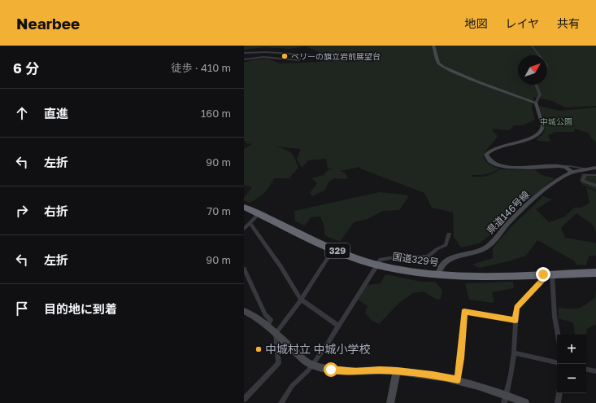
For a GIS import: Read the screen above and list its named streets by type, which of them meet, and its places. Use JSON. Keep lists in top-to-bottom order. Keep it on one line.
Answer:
{"streets":{"highway":["329","国道329号"],"street":["県道146号線"]},"crossings":[["県道146号線","国道329号"]],"parks":["中城公園"],"places":["ペリーの旗立岩前展望台","中城村立 中城小学校"],"north":"top right","page":{"header":"Nearbee","nav":["地図","レイヤ","共有"],"heading":["6 分","徒歩 · 410 m"],"list":[["直進","160 m"],["左折","90 m"],["右折","70 m"],["左折","90 m"],"目的地に到着"],"map_buttons":["+","−"]}}
